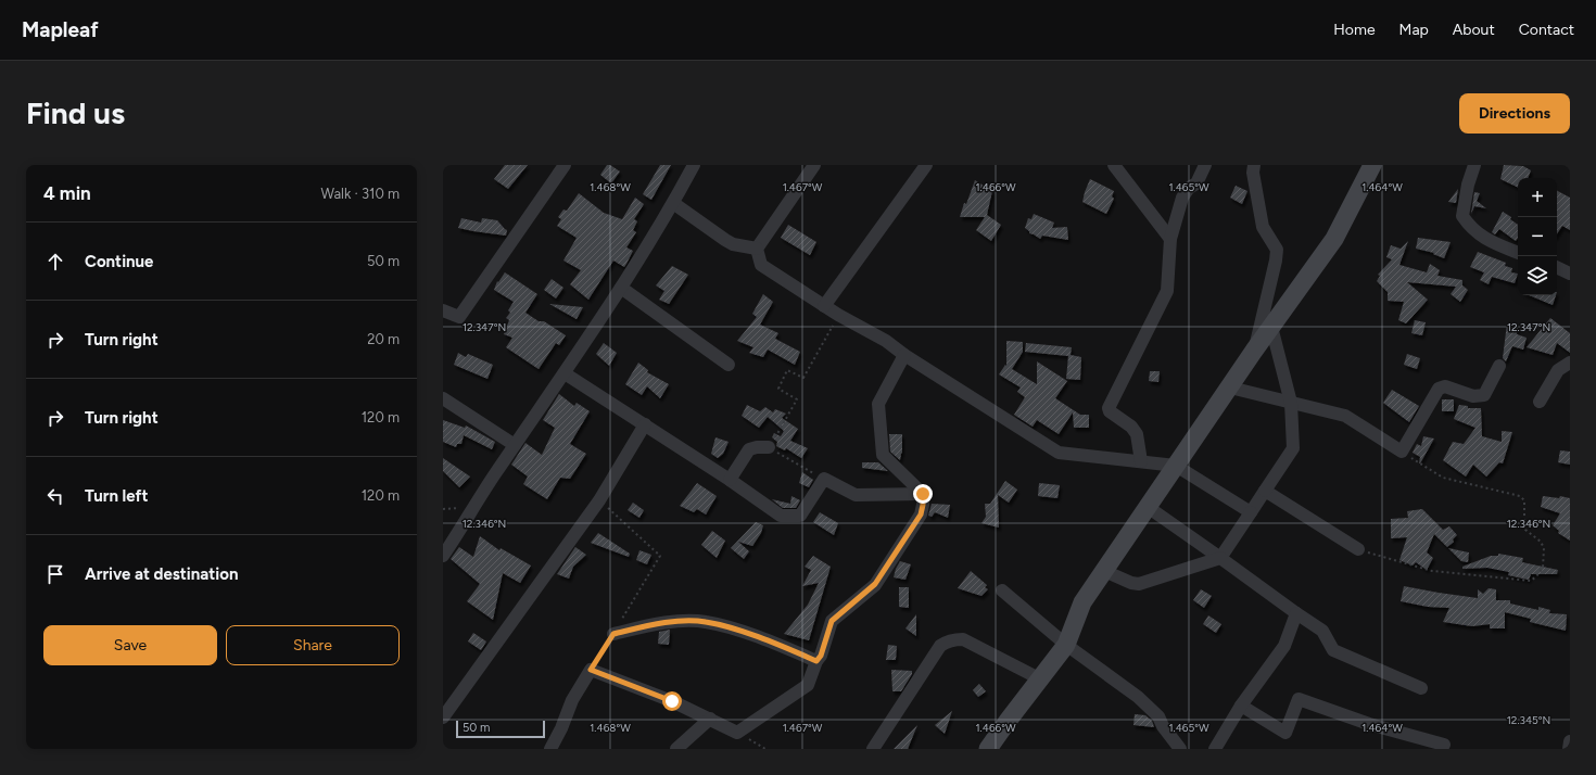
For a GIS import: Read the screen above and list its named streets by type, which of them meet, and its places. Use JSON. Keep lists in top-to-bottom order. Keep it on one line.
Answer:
{"scale_bar":"50 m","page":{"header":"Mapleaf","nav":["Home","Map","About","Contact"],"buttons":["Directions",["Save","Share"]],"title":"Find us","heading":["4 min","Walk · 310 m"],"map_buttons":["+","−"],"list":[["Continue","50 m"],["Turn right","20 m"],["Turn right","120 m"],["Turn left","120 m"],"Arrive at destination"],"scale":"50 m"},"coordinates":["1.468°W","1.467°W","1.466°W","1.465°W","1.464°W","12.347°N","12.346°N","12.345°N"]}
